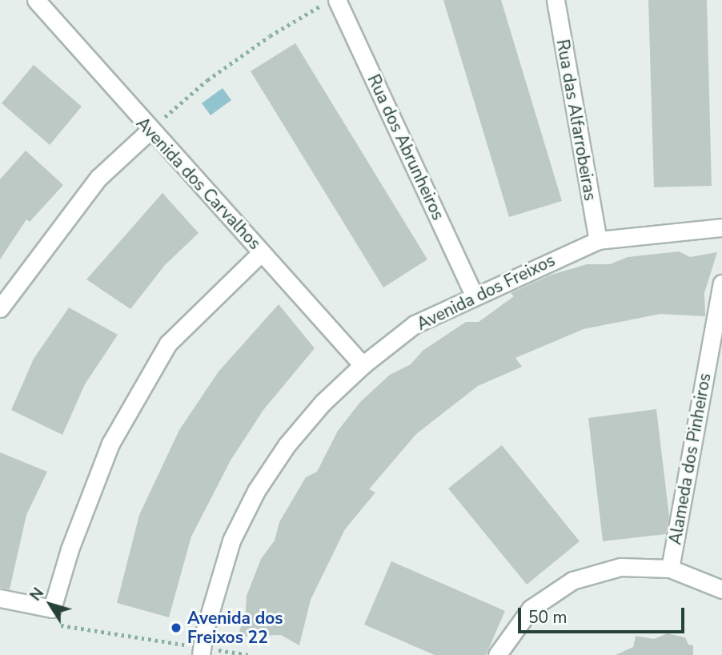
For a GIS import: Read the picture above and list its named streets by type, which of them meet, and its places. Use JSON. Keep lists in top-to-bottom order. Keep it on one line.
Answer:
{"streets":{"street":["Rua das Alfarrobeiras","Rua dos Abrunheiros","Avenida dos Carvalhos","Avenida dos Freixos","Alameda dos Pinheiros"]},"crossings":[["Rua das Alfarrobeiras","Avenida dos Freixos"],["Rua dos Abrunheiros","Avenida dos Freixos"],["Avenida dos Carvalhos","Avenida dos Freixos"]],"places":["Avenida dos Freixos 22"],"scale_bar":"50 m","north":"top left"}
